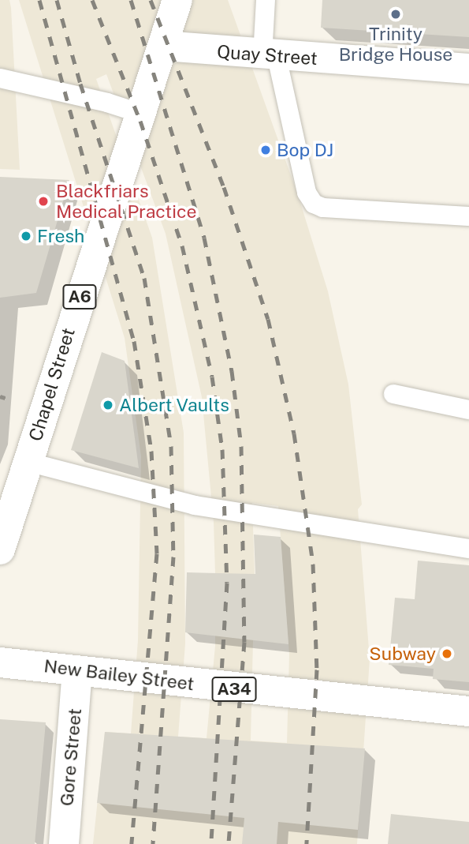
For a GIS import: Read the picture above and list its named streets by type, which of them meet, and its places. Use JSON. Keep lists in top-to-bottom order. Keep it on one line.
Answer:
{"streets":{"main road":["Quay Street","A6","Chapel Street","New Bailey Street","A34","Gore Street"]},"crossings":[["Quay Street","Chapel Street"],["New Bailey Street","Gore Street"]],"places":["Trinity Bridge House","Bop DJ","Blackfriars Medical Practice","Fresh","Albert Vaults","Subway"]}
